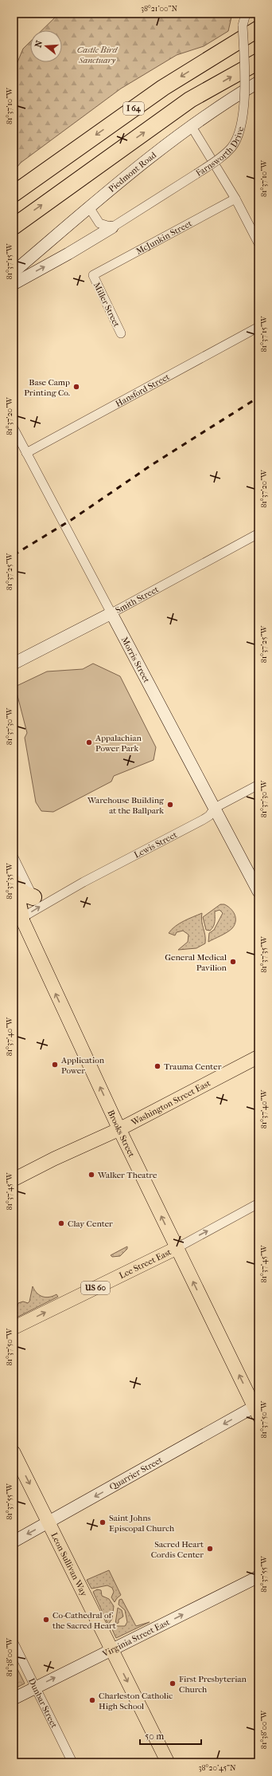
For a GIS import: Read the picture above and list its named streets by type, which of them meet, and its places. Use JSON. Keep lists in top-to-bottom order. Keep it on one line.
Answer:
{"streets":{"highway":["I 64"],"main road":["Washington Street East","Brooks Street","Lee Street East","US 60","Leon Sullivan Way"],"street":["Farnsworth Drive","Piedmont Road","McJunkin Street","Miller Street","Hansford Street","Smith Street","Morris Street","Lewis Street","Quarrier Street","Virginia Street East","Dunbar Street"]},"crossings":[["McJunkin Street","Miller Street"],["Hansford Street","Morris Street"],["Smith Street","Morris Street"],["Morris Street","Lewis Street"],["Lewis Street","Brooks Street"],["Washington Street East","Brooks Street"],["Brooks Street","Lee Street East"],["Brooks Street","Quarrier Street"],["Quarrier Street","Leon Sullivan Way"],["Leon Sullivan Way","Virginia Street East"],["Virginia Street East","Dunbar Street"]],"one_way":["Brooks Street","Lee Street East","Quarrier Street","Leon Sullivan Way","Virginia Street East"],"parks":["Castle Bird Sanctuary"],"places":["Base Camp Printing Co.","Appalachian Power Park","Warehouse Building at the Ballpark","General Medical Pavilion","Application Power","Trauma Center","Walker Theatre","Clay Center","Saint Johns Episcopal Church","Sacred Heart Cordis Center","Co-Cathedral of the Sacred Heart","First Presbyterian Church","Charleston Catholic High School"],"scale_bar":"50 m","north":"left","coordinates":["38°21'00\"N","81°37'10\"W","81°37'15\"W","81°37'20\"W","81°37'25\"W","81°37'30\"W","81°37'35\"W","81°37'40\"W","81°37'45\"W","81°37'50\"W","81°37'55\"W","81°38'00\"W","38°20'45\"N"]}
